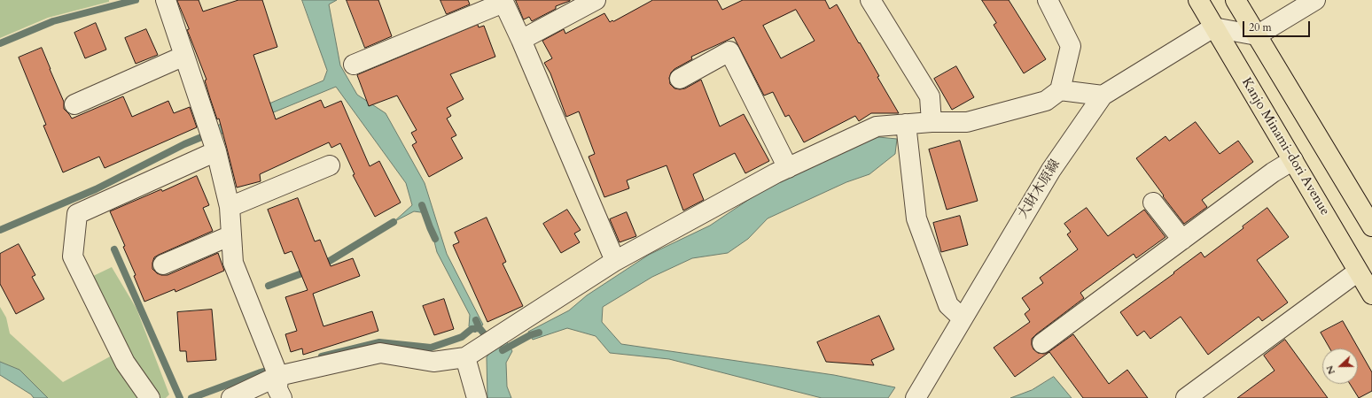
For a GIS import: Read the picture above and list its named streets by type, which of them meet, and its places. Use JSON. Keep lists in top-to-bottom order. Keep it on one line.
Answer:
{"streets":{"main road":["Kanjo Minami-dori Avenue"],"street":["大財木原線"]},"crossings":[["Kanjo Minami-dori Avenue","大財木原線"]],"scale_bar":"20 m","north":"left"}
